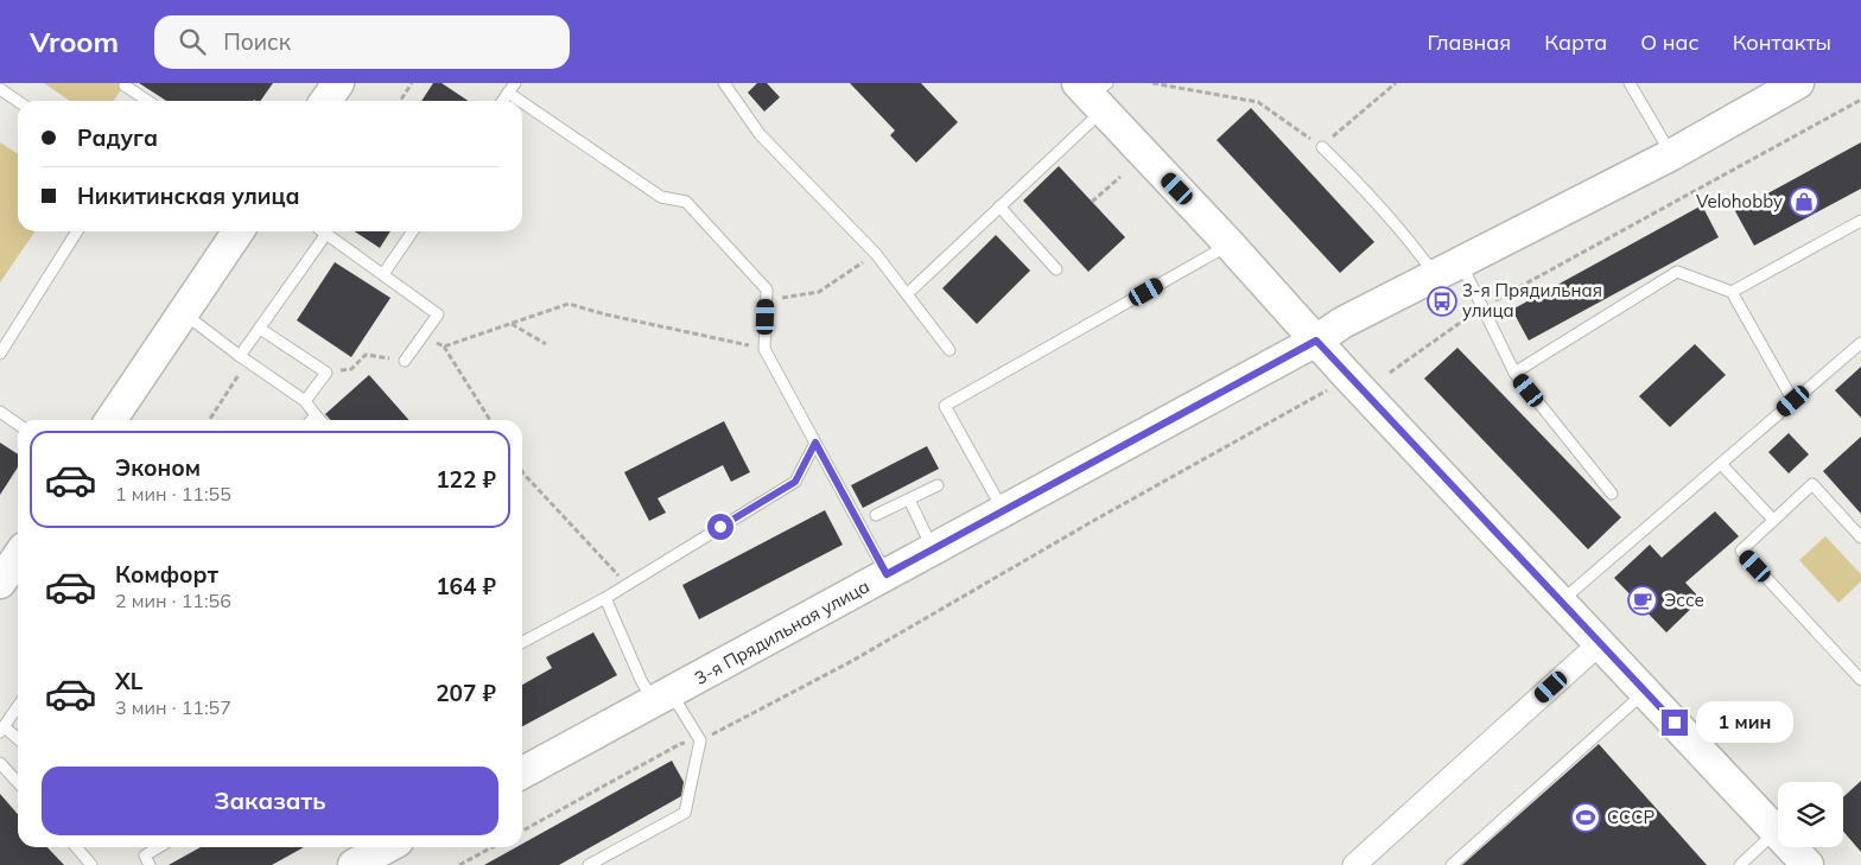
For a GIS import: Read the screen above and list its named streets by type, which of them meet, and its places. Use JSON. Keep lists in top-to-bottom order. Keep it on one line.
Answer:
{"streets":{"street":["3-я Прядильная улица"]},"places":{"shop":["Velohobby"],"bus stop":["3-я Прядильная улица"],"cafe":["Эссе"],"sports":["СССР"]},"page":{"header":"Vroom","search":"Поиск","nav":["Главная","Карта","О нас","Контакты"],"banner":["Радуга","Никитинская улица"],"list":[{"name":"Эконом","note":"1 мин · 11:55","value":"122 ₽"},{"name":"Комфорт","note":"2 мин · 11:56","value":"164 ₽"},{"name":"XL","note":"3 мин · 11:57","value":"207 ₽"}],"bubble":"1 мин","buttons":"Заказать"}}
